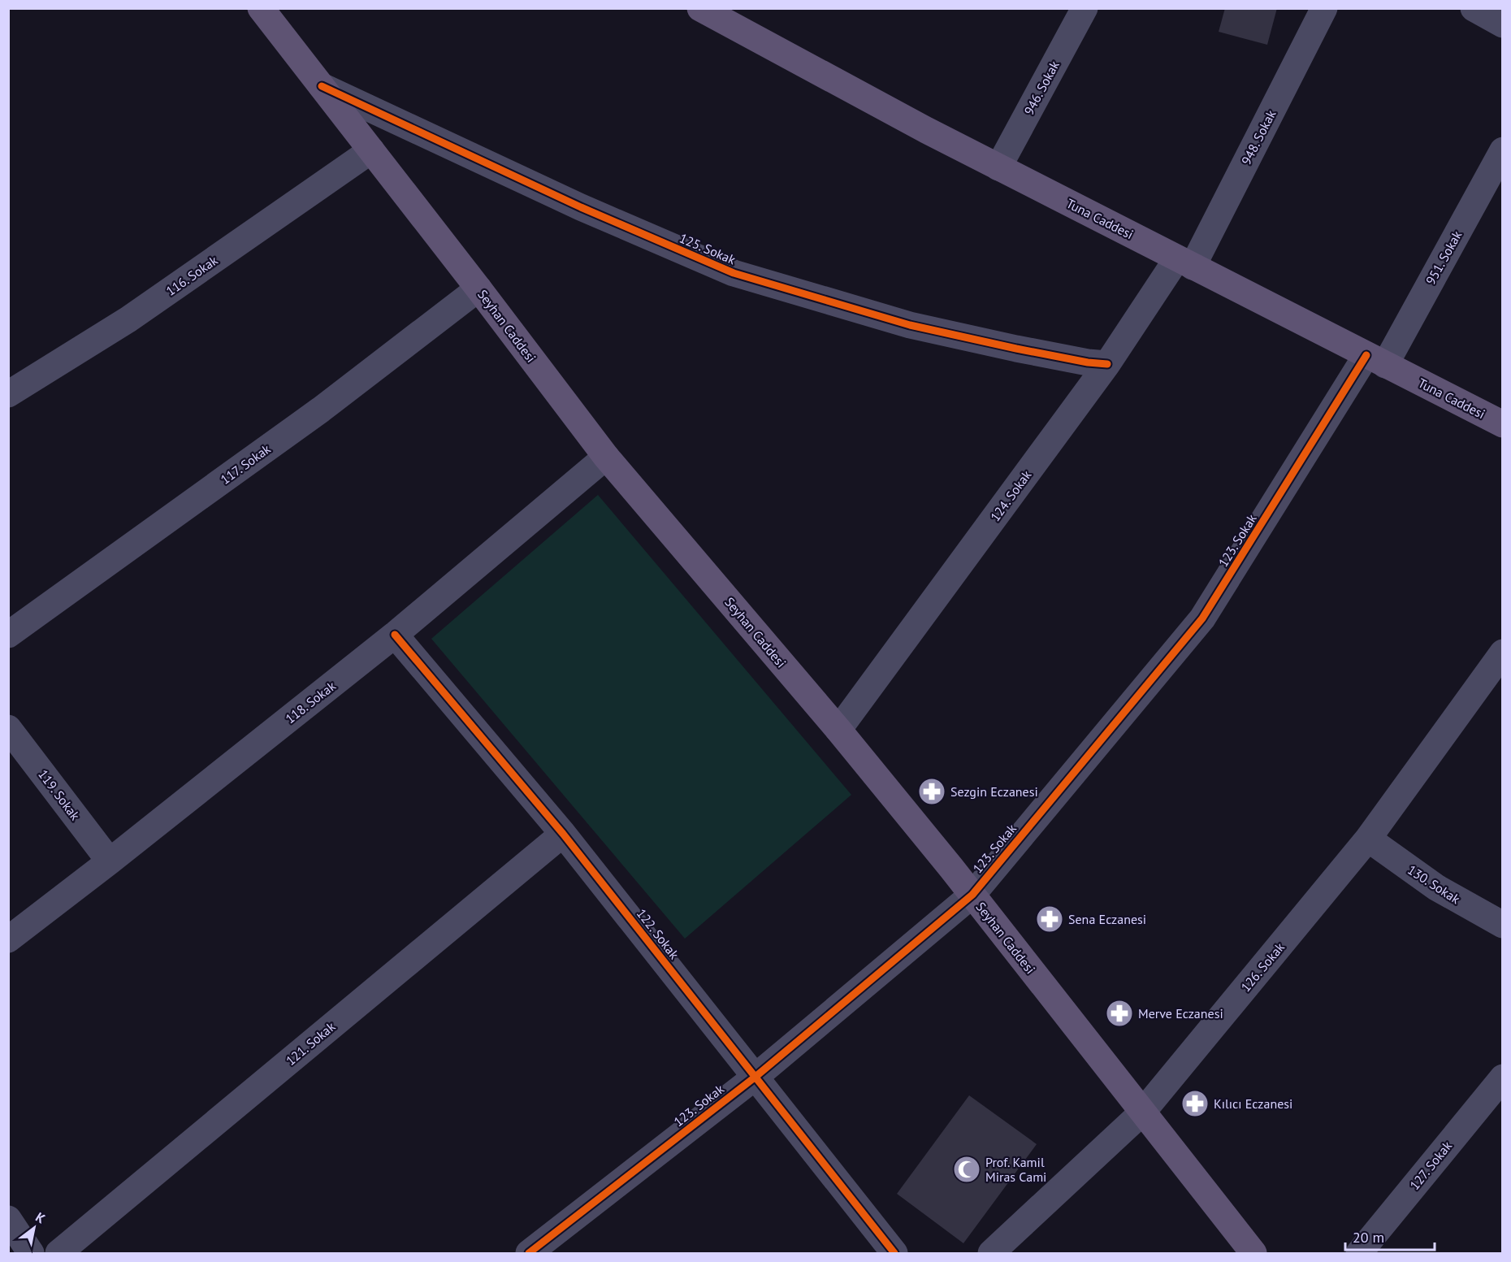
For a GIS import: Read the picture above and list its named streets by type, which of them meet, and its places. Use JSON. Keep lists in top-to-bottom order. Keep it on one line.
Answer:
{"streets":{"main road":["Tuna Caddesi","Seyhan Caddesi"],"street":["946. Sokak","948. Sokak","125. Sokak","951. Sokak","116. Sokak","117. Sokak","124. Sokak","123. Sokak","118. Sokak","119. Sokak","130. Sokak","122. Sokak","126. Sokak","121. Sokak","127. Sokak"]},"crossings":[["946. Sokak","Tuna Caddesi"],["948. Sokak","Tuna Caddesi"],["948. Sokak","124. Sokak"],["Tuna Caddesi","951. Sokak"],["Tuna Caddesi","124. Sokak"],["Tuna Caddesi","123. Sokak"],["125. Sokak","Seyhan Caddesi"],["125. Sokak","124. Sokak"],["951. Sokak","123. Sokak"],["116. Sokak","Seyhan Caddesi"],["Seyhan Caddesi","117. Sokak"],["Seyhan Caddesi","124. Sokak"],["Seyhan Caddesi","123. Sokak"],["Seyhan Caddesi","118. Sokak"],["Seyhan Caddesi","126. Sokak"],["123. Sokak","122. Sokak"],["118. Sokak","119. Sokak"],["118. Sokak","122. Sokak"],["130. Sokak","126. Sokak"],["122. Sokak","121. Sokak"]],"places":{"pharmacy":["Sezgin Eczanesi","Sena Eczanesi","Merve Eczanesi","Kılıcı Eczanesi"],"mosque":["Prof. Kamil Miras Cami"]},"scale_bar":"20 m","north":"top right"}
